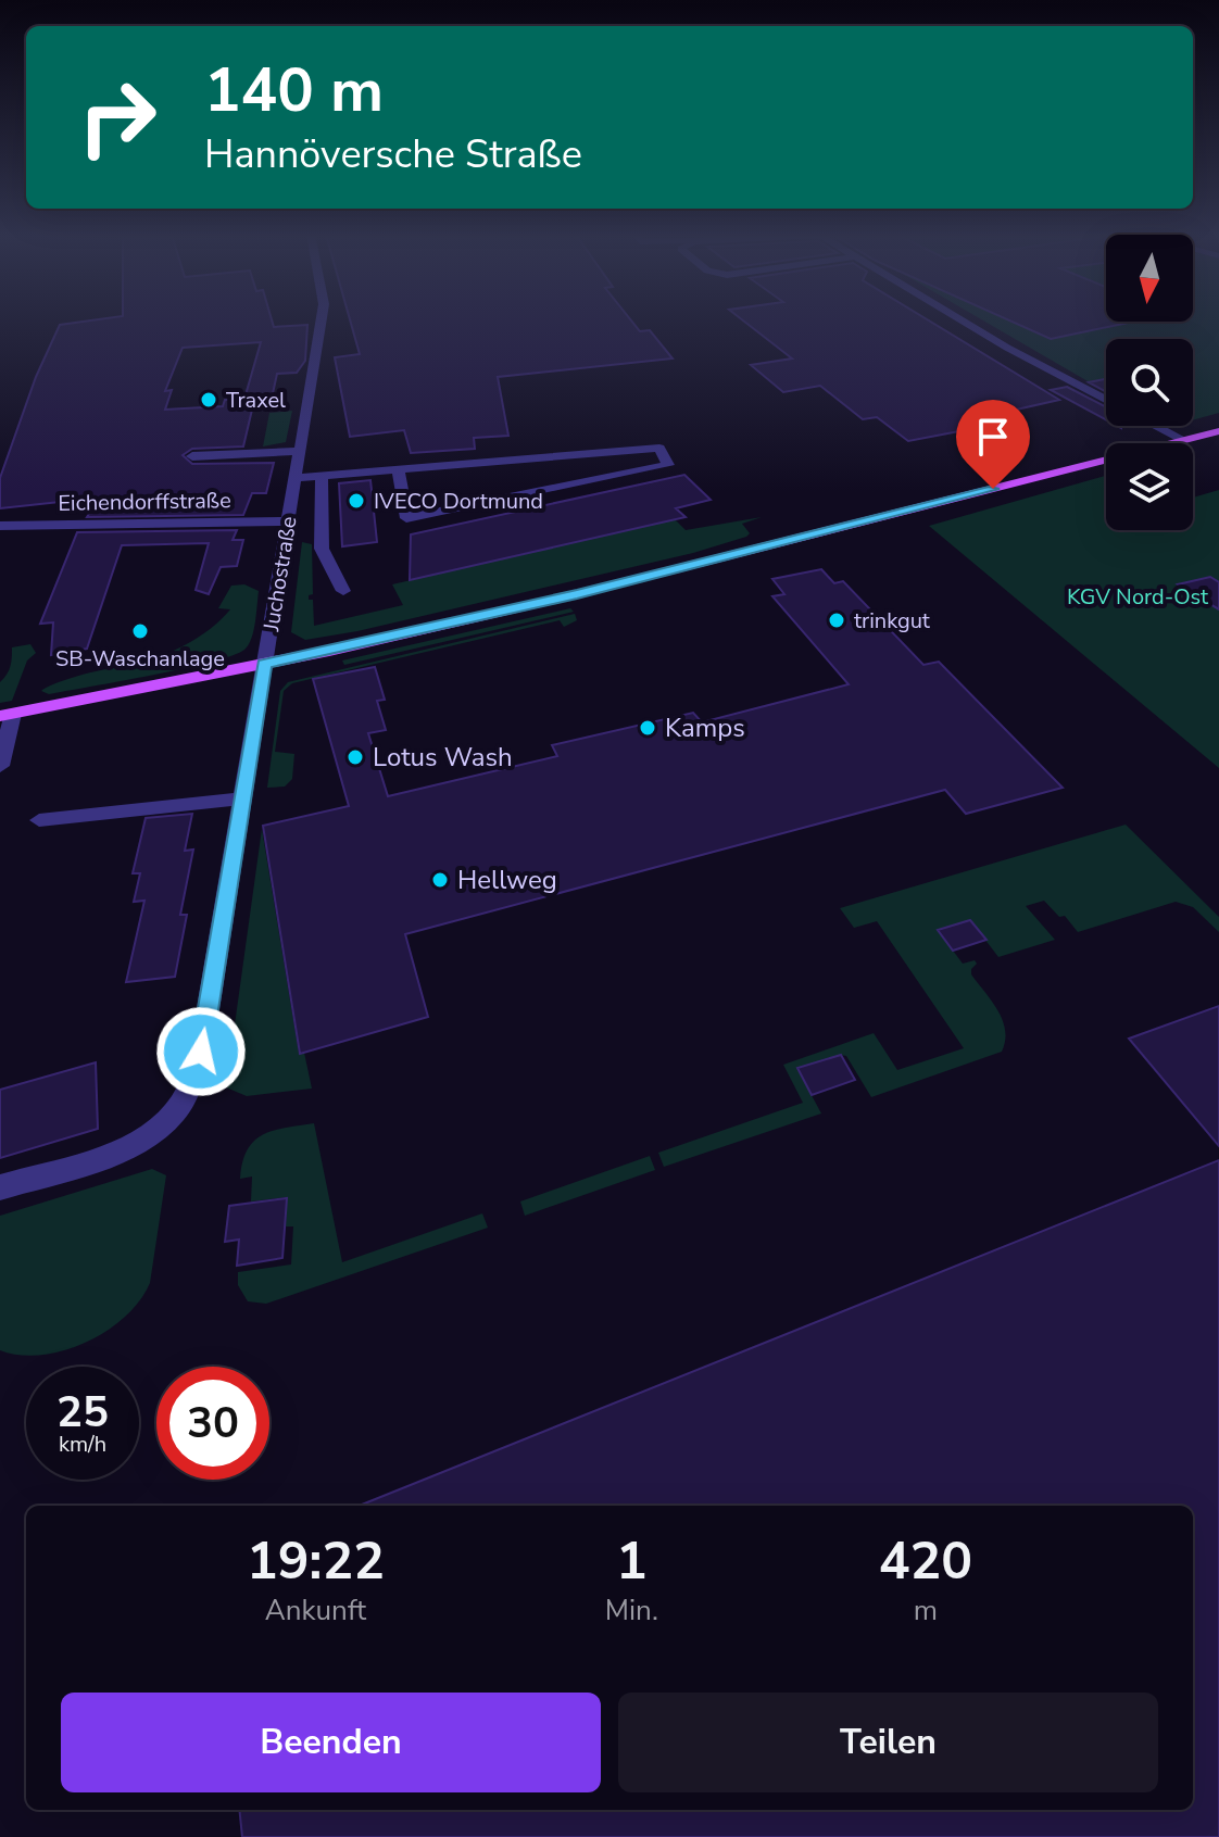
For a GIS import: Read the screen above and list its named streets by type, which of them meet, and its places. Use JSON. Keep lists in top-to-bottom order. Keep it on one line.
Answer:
{"streets":{"street":["Eichendorffstraße","Juchostraße"]},"crossings":[["Eichendorffstraße","Juchostraße"]],"parks":["KGV Nord-Ost"],"places":["Traxel","IVECO Dortmund","trinkgut","SB-Waschanlage","Kamps","Lotus Wash","Hellweg"],"north":"bottom","page":{"turn":["140 m","Hannöversche Straße"],"speed":"25 km/h","limit":"30","eta":["19:22","Ankunft","1","Min.","420","m"],"buttons":["Beenden","Teilen"]}}
